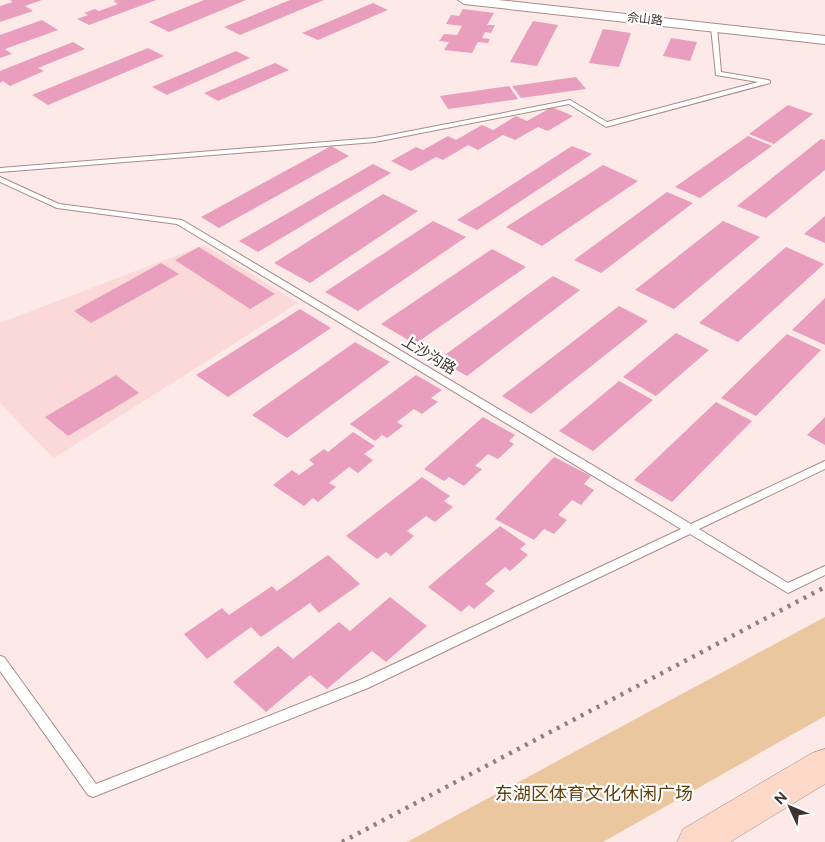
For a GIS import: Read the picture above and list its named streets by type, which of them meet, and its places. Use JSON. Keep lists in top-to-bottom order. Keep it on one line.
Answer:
{"streets":{"street":["佘山路"],"lane":["上沙沟路"]},"parks":["东湖区体育文化休闲广场"],"north":"top left"}
